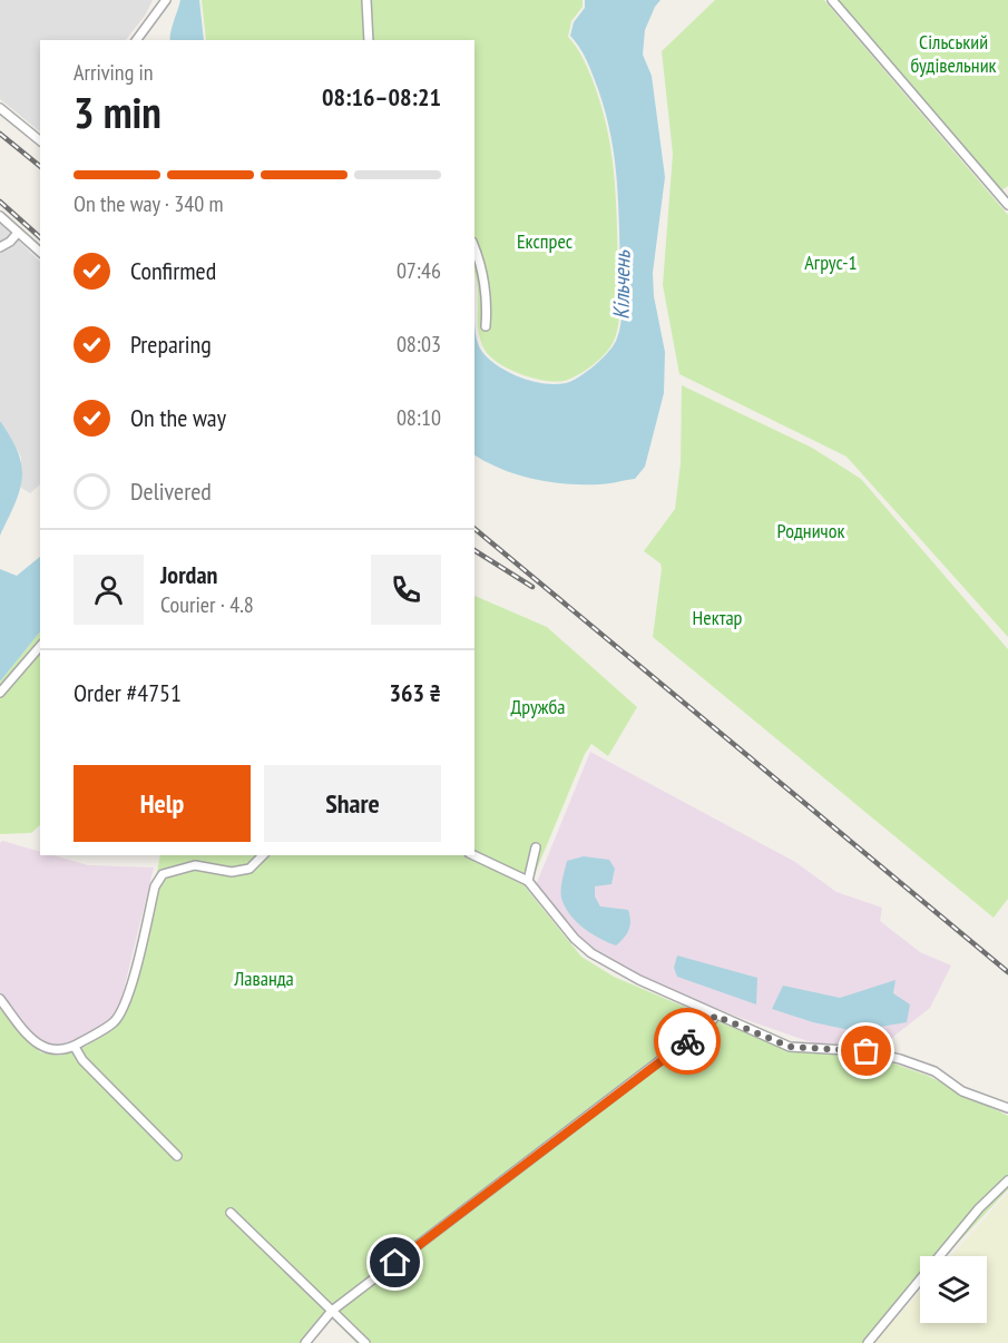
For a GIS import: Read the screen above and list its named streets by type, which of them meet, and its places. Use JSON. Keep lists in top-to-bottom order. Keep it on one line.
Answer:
{"water":["Кільчень"],"parks":["Сільський будівельник","Експрес","Агрус-1","Родничок","Нектар","Дружба","Лаванда"],"page":{"heading":["3 min","Arriving in","08:16–08:21"],"panel":["Jordan","Courier · 4.8","Order #4751","363 ₴"],"bar":"On the way · 340 m","list":[["Confirmed","07:46"],["Preparing","08:03"],["On the way","08:10"],"Delivered"],"buttons":["Help","Share"]}}
